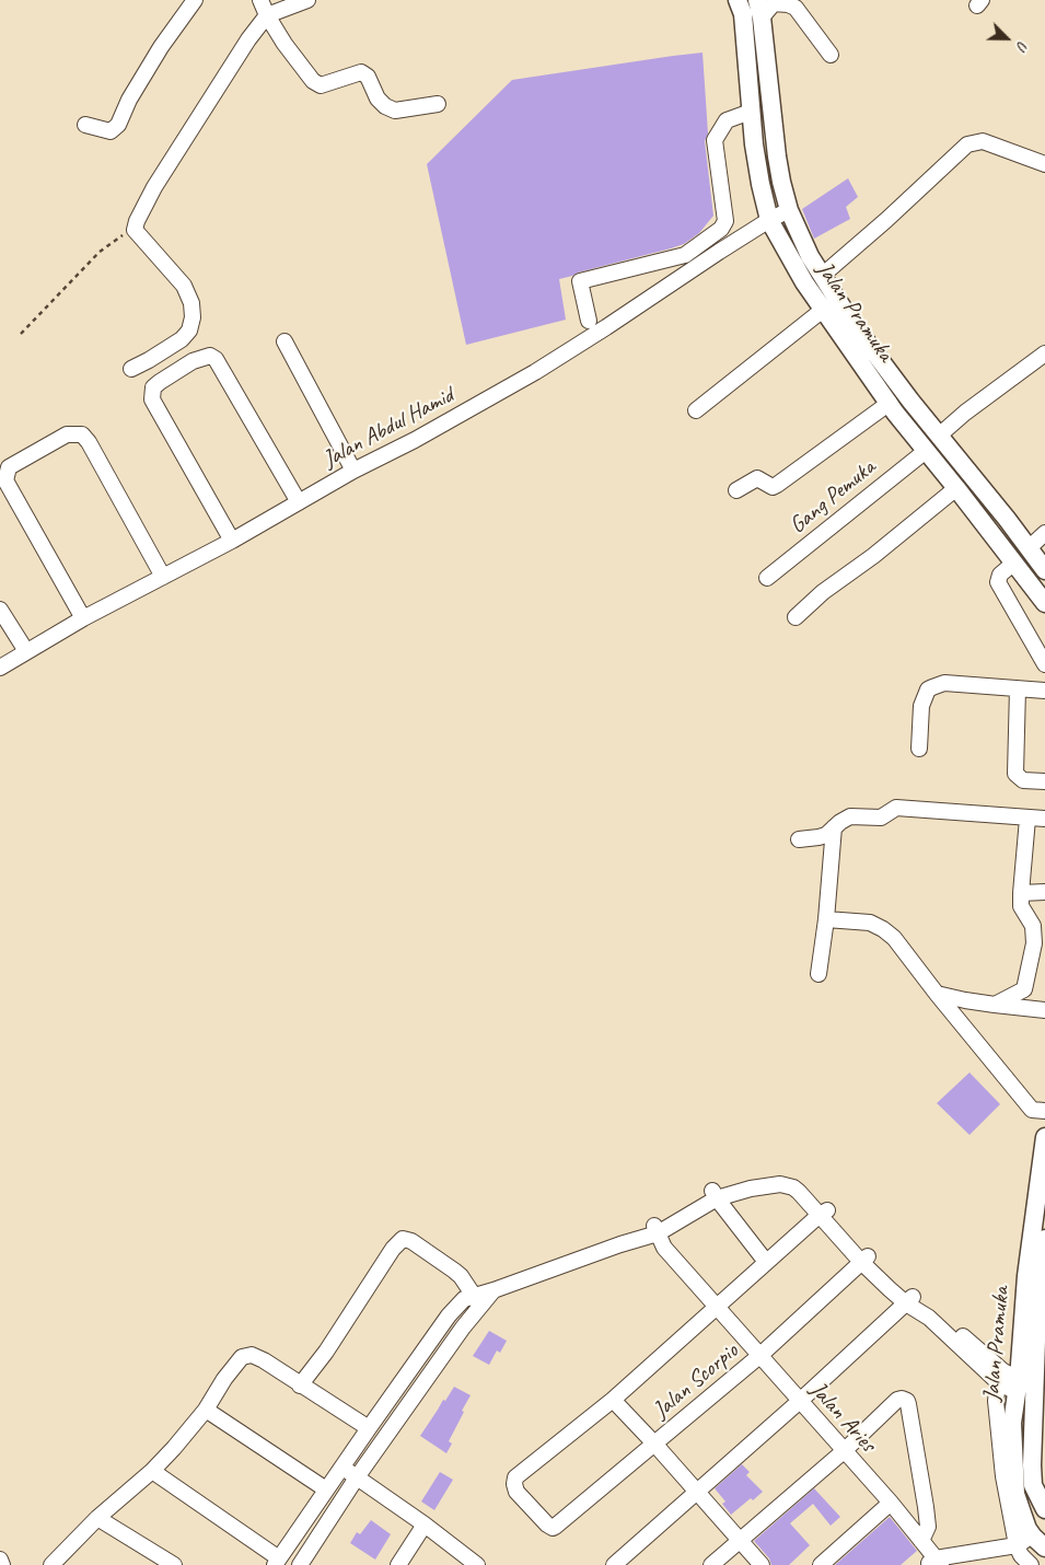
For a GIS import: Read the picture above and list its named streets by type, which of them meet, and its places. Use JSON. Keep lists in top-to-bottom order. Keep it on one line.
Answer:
{"streets":{"main road":["Jalan Pramuka"],"street":["Jalan Abdul Hamid","Gang Pemuka","Jalan Scorpio","Jalan Aries"]},"crossings":[["Jalan Pramuka","Jalan Abdul Hamid"],["Jalan Pramuka","Gang Pemuka"],["Jalan Scorpio","Jalan Aries"]],"north":"bottom right"}
